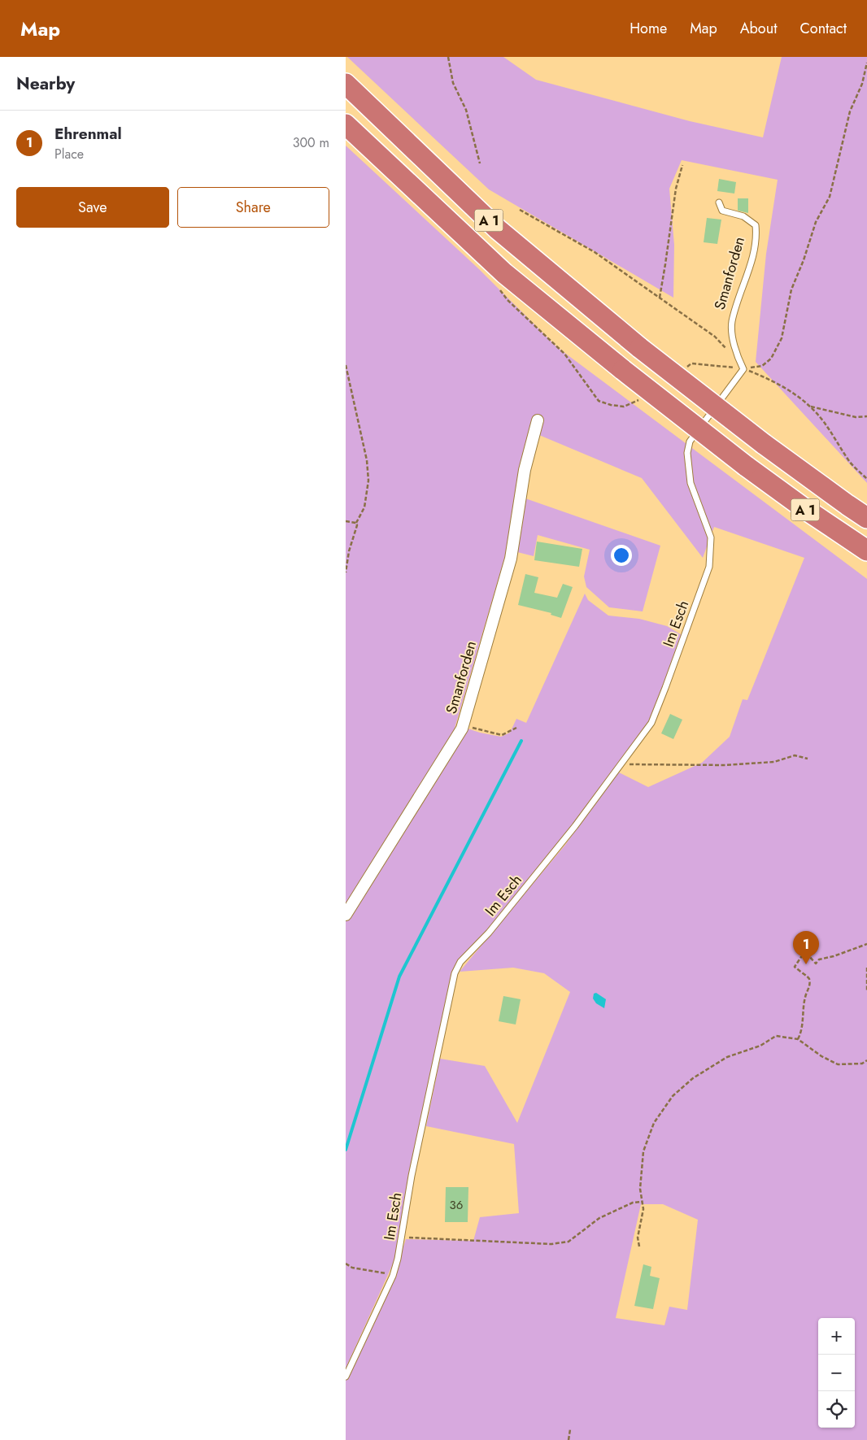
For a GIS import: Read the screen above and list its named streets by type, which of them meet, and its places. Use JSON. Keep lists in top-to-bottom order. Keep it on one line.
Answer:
{"streets":{"highway":["A 1"],"street":["Smanforden"],"lane":["Im Esch"]},"crossings":[["Smanforden","Im Esch"]],"house_numbers":["36"],"page":{"header":"Map","nav":["Home","Map","About","Contact"],"heading":"Nearby","list":[{"mark":"1","name":"Ehrenmal","note":"Place","value":"300 m"}],"buttons":["Save","Share"],"pins":"1","map_buttons":["+","−"]}}
